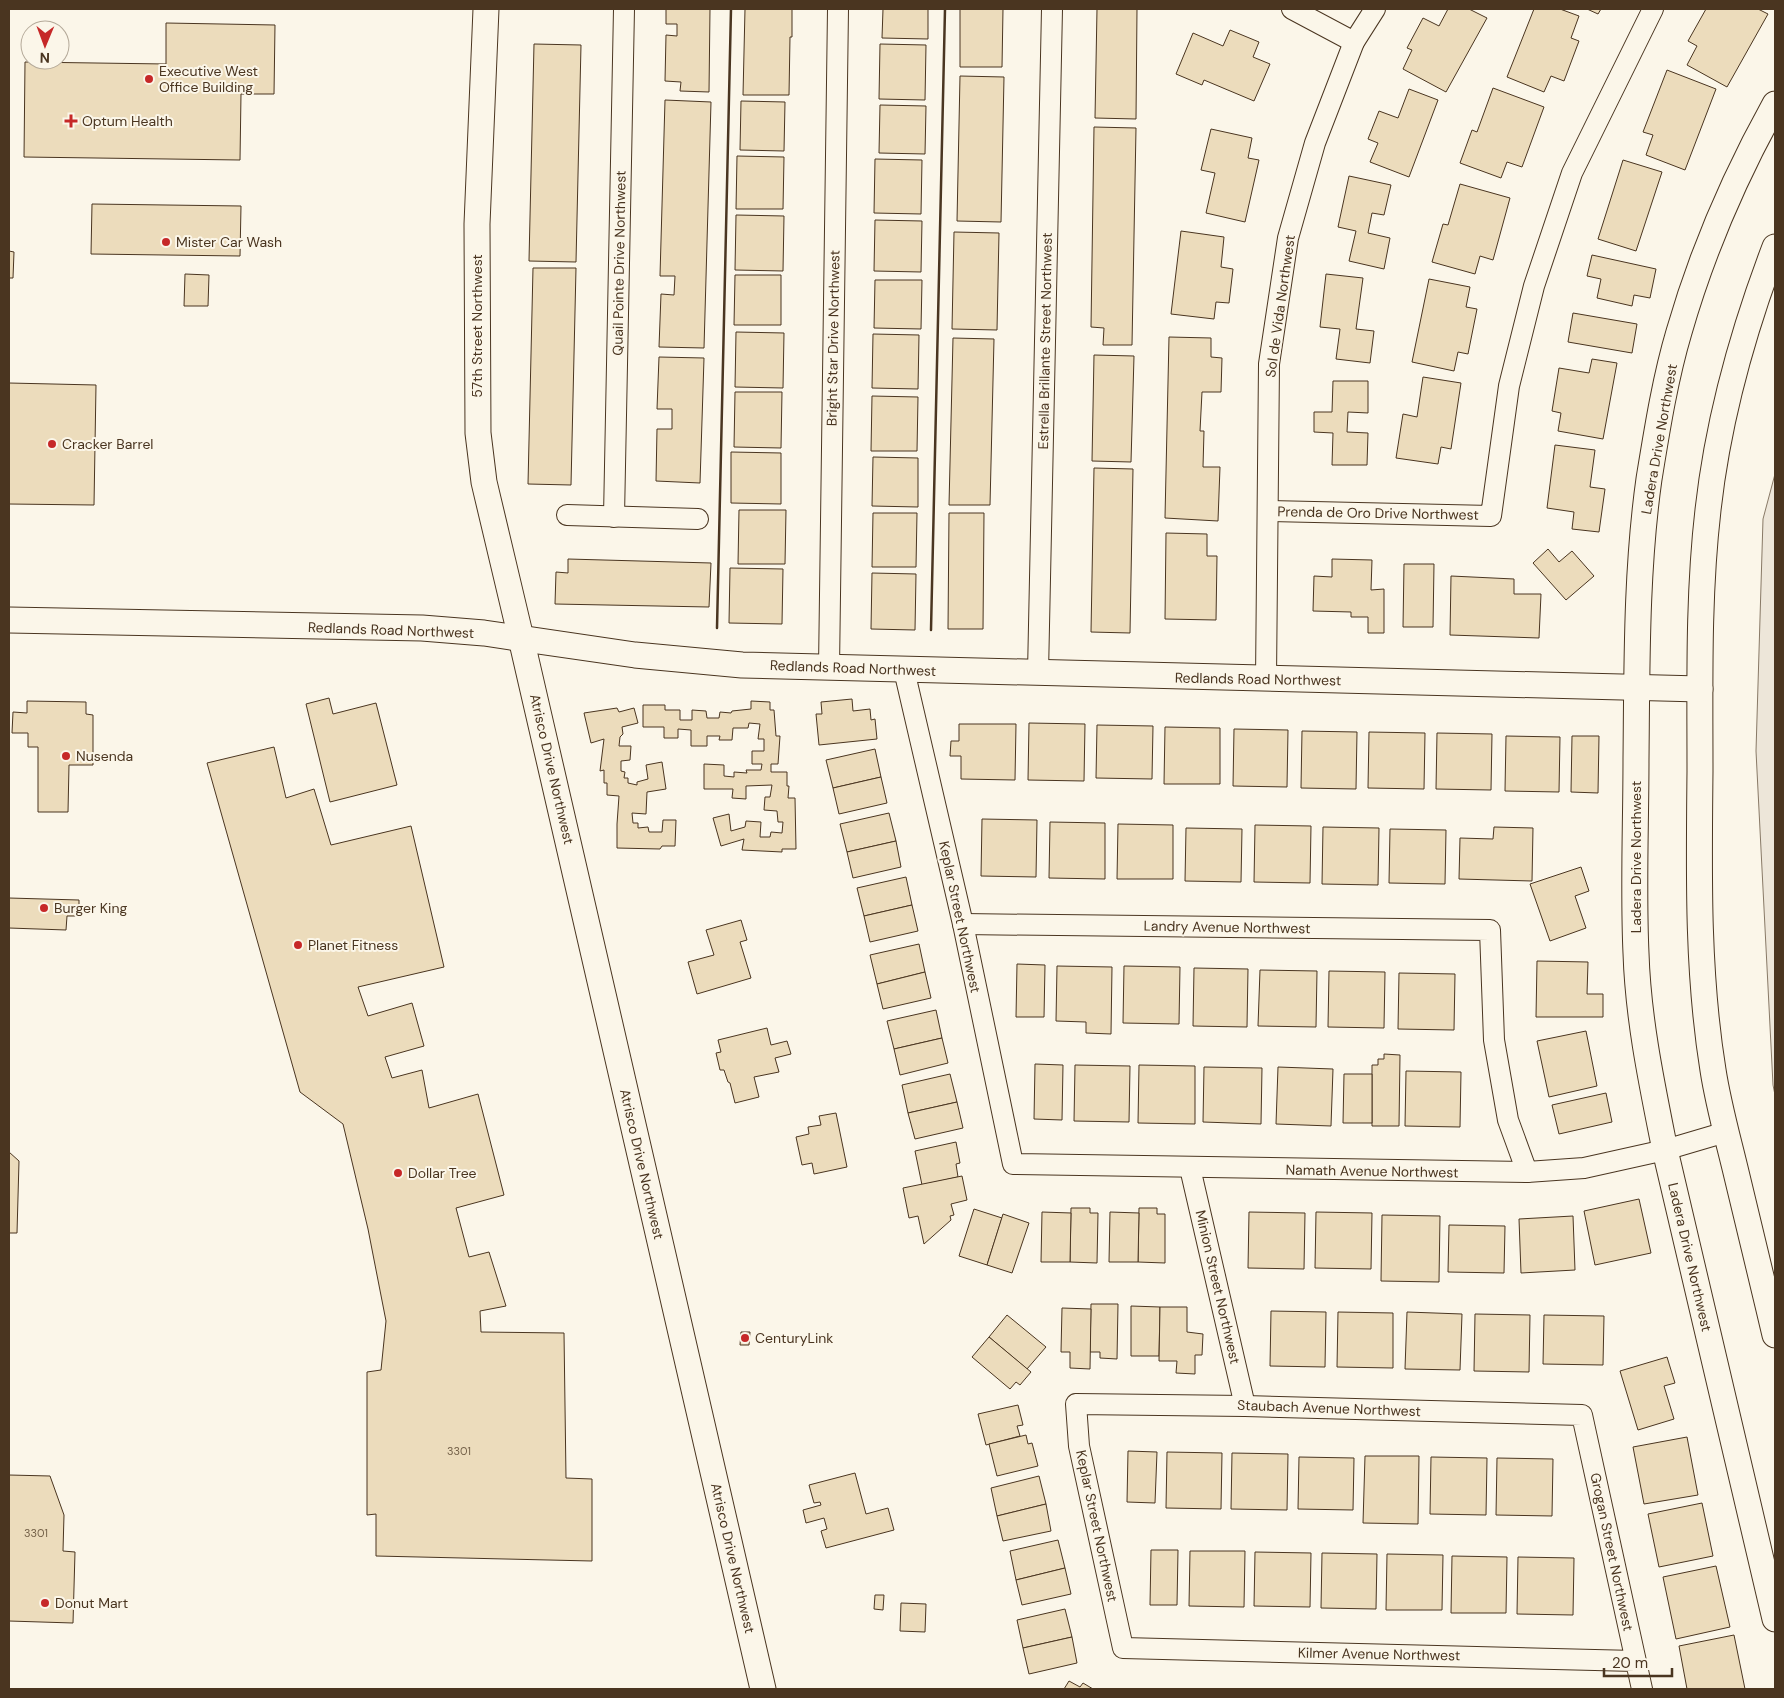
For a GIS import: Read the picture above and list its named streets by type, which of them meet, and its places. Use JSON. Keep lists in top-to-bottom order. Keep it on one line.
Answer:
{"streets":{"street":["Quail Pointe Drive Northwest","Sol de Vida Northwest","57th Street Northwest","Bright Star Drive Northwest","Estrella Brillante Street Northwest","Ladera Drive Northwest","Prenda de Oro Drive Northwest","Redlands Road Northwest","Atrisco Drive Northwest","Keplar Street Northwest","Landry Avenue Northwest","Namath Avenue Northwest","Minion Street Northwest","Staubach Avenue Northwest","Grogan Street Northwest","Kilmer Avenue Northwest"]},"crossings":[["Sol de Vida Northwest","Prenda de Oro Drive Northwest"],["Sol de Vida Northwest","Redlands Road Northwest"],["57th Street Northwest","Redlands Road Northwest"],["57th Street Northwest","Atrisco Drive Northwest"],["Bright Star Drive Northwest","Redlands Road Northwest"],["Estrella Brillante Street Northwest","Redlands Road Northwest"],["Ladera Drive Northwest","Redlands Road Northwest"],["Ladera Drive Northwest","Namath Avenue Northwest"],["Redlands Road Northwest","Atrisco Drive Northwest"],["Redlands Road Northwest","Keplar Street Northwest"],["Keplar Street Northwest","Landry Avenue Northwest"],["Keplar Street Northwest","Namath Avenue Northwest"],["Keplar Street Northwest","Staubach Avenue Northwest"],["Keplar Street Northwest","Kilmer Avenue Northwest"],["Landry Avenue Northwest","Namath Avenue Northwest"],["Namath Avenue Northwest","Minion Street Northwest"],["Minion Street Northwest","Staubach Avenue Northwest"],["Staubach Avenue Northwest","Grogan Street Northwest"],["Grogan Street Northwest","Kilmer Avenue Northwest"]],"places":{"other":["Executive West Office Building","Mister Car Wash","Cracker Barrel","Nusenda","Burger King","Planet Fitness","Dollar Tree","CenturyLink","Donut Mart"],"health":["Optum Health"]},"house_numbers":["3301","3301"],"scale_bar":"20 m","north":"bottom"}
